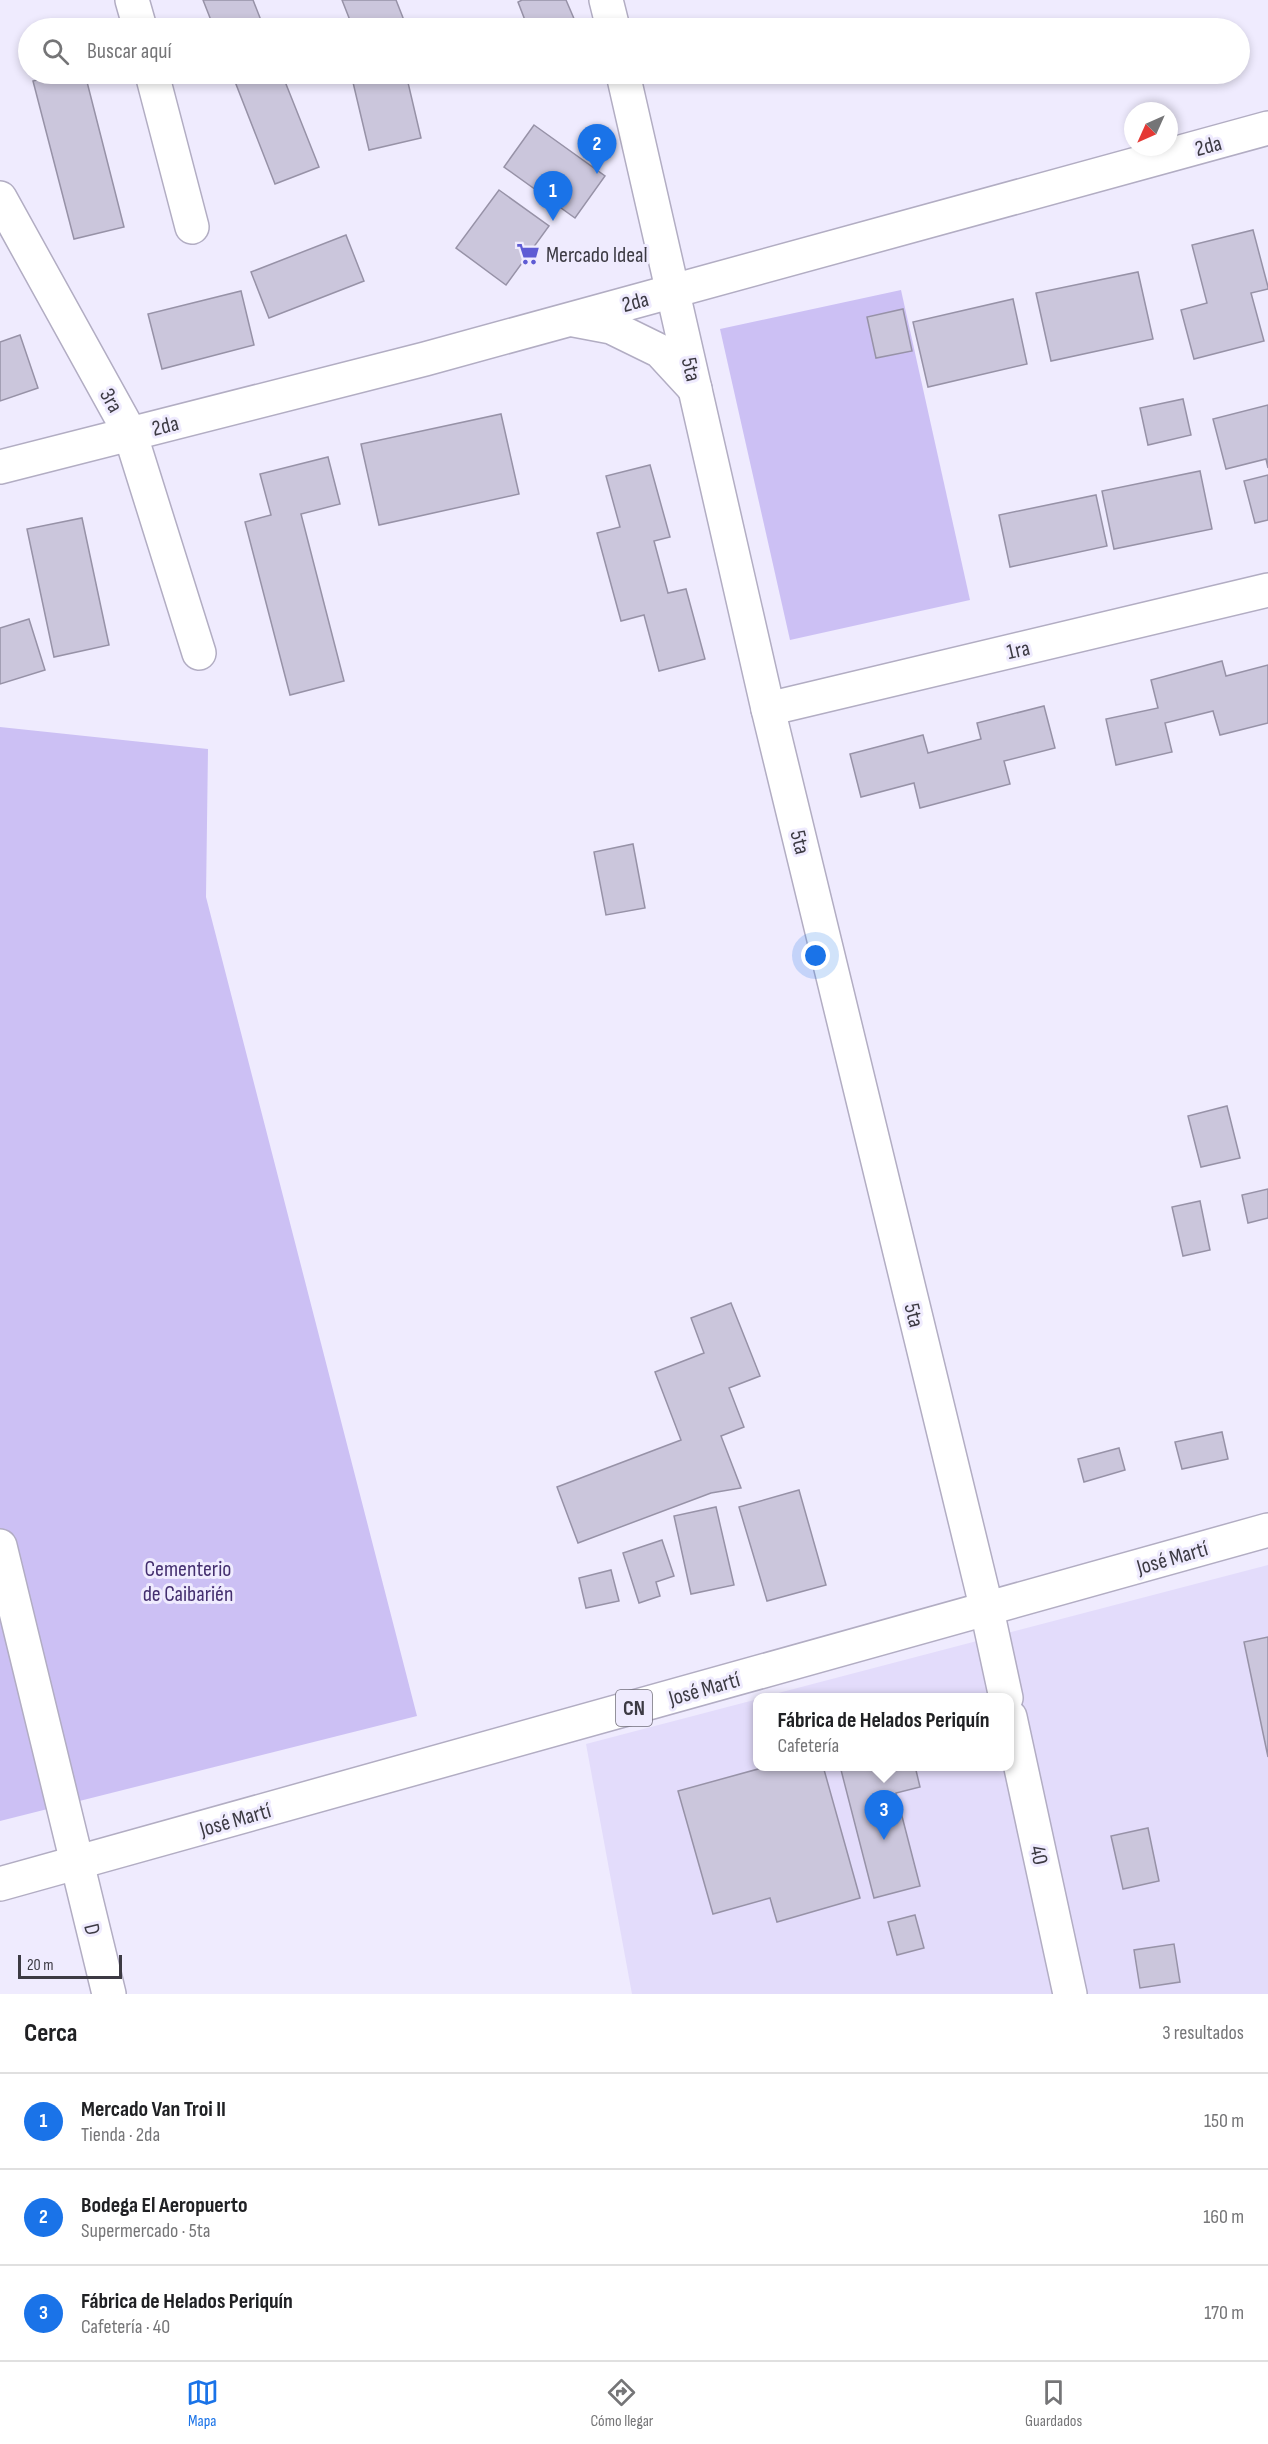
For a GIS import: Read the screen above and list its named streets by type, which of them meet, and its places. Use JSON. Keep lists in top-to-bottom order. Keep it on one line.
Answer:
{"streets":{"street":["2da","5ta","3ra","1ra","José Martí","CN","40","D"]},"crossings":[["2da","5ta"],["2da","3ra"],["5ta","1ra"],["5ta","José Martí"],["José Martí","D"]],"parks":["Cementerio de Caibarién"],"places":{"supermarket":["Mercado Ideal"]},"scale_bar":"20 m","north":"bottom left","page":{"search":"Buscar aquí","pins":["2","1","3"],"popup":["Fábrica de Helados Periquín","Cafetería"],"scale":"20 m","heading":["Cerca","3 resultados"],"list":[{"mark":"1","name":"Mercado Van Troi II","note":"Tienda · 2da","value":"150 m"},{"mark":"2","name":"Bodega El Aeropuerto","note":"Supermercado · 5ta","value":"160 m"},{"mark":"3","name":"Fábrica de Helados Periquín","note":"Cafetería · 40","value":"170 m"}],"nav":["Mapa","Cómo llegar","Guardados"]}}
